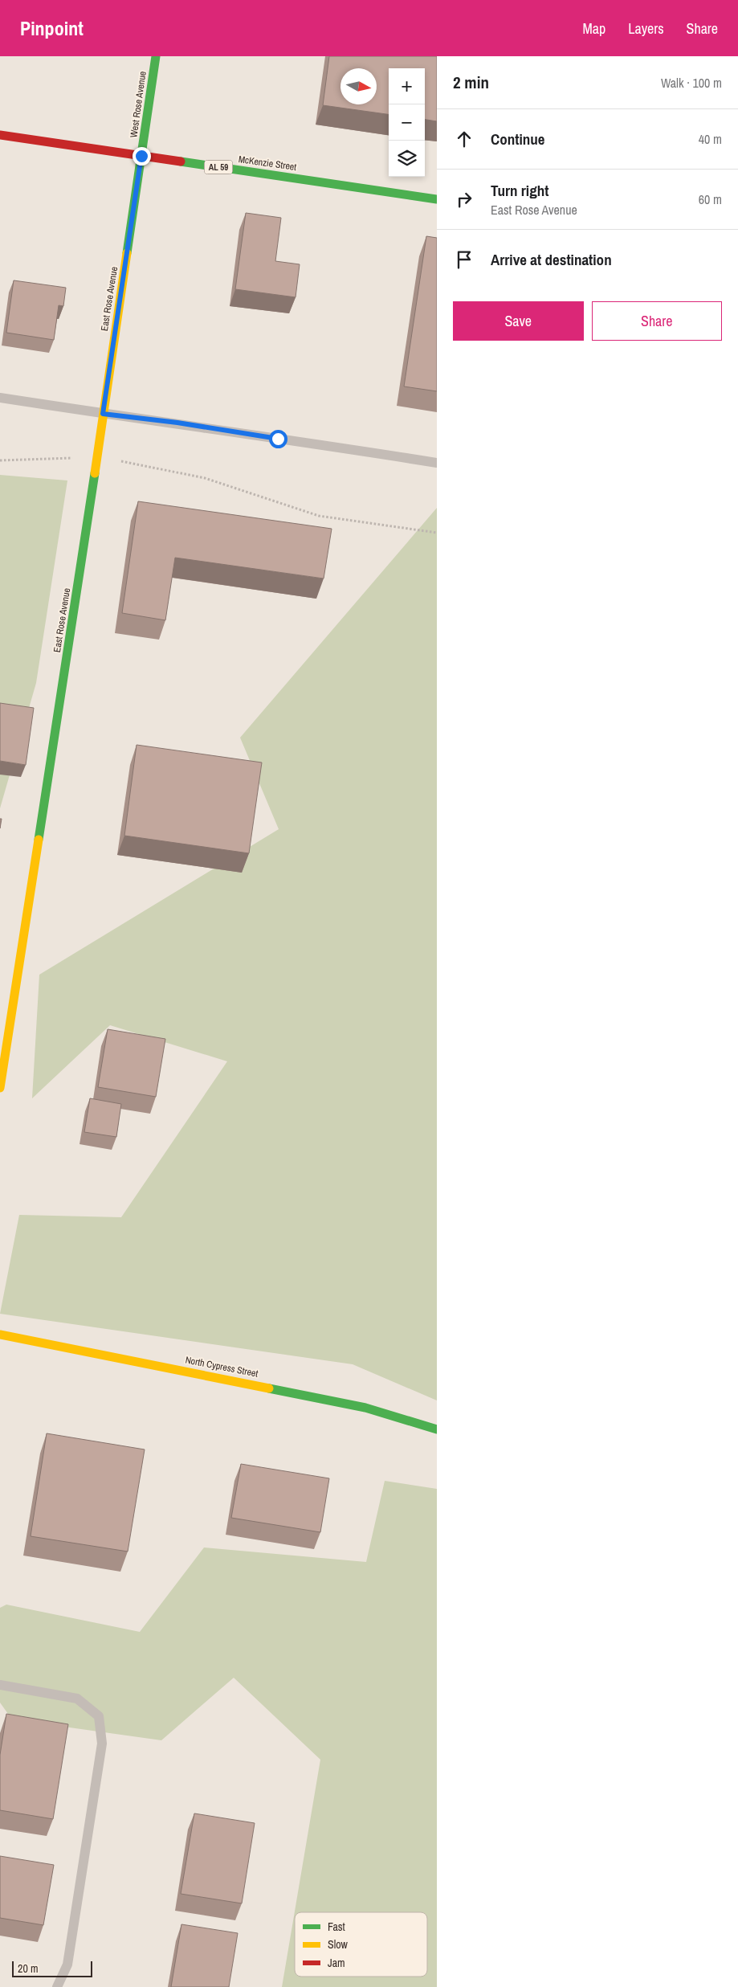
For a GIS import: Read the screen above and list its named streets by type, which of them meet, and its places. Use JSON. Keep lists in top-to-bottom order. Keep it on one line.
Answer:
{"streets":{"street":["West Rose Avenue","McKenzie Street","AL 59","East Rose Avenue","North Cypress Street"]},"crossings":[["West Rose Avenue","McKenzie Street"],["West Rose Avenue","East Rose Avenue"],["McKenzie Street","East Rose Avenue"]],"legend":["Fast","Slow","Jam"],"scale_bar":"20 m","north":"right","page":{"header":"Pinpoint","nav":["Map","Layers","Share"],"heading":["2 min","Walk · 100 m"],"map_buttons":["+","−"],"list":[["Continue","40 m"],["Turn right","East Rose Avenue","60 m"],"Arrive at destination"],"buttons":["Save","Share"],"scale":"20 m"}}
